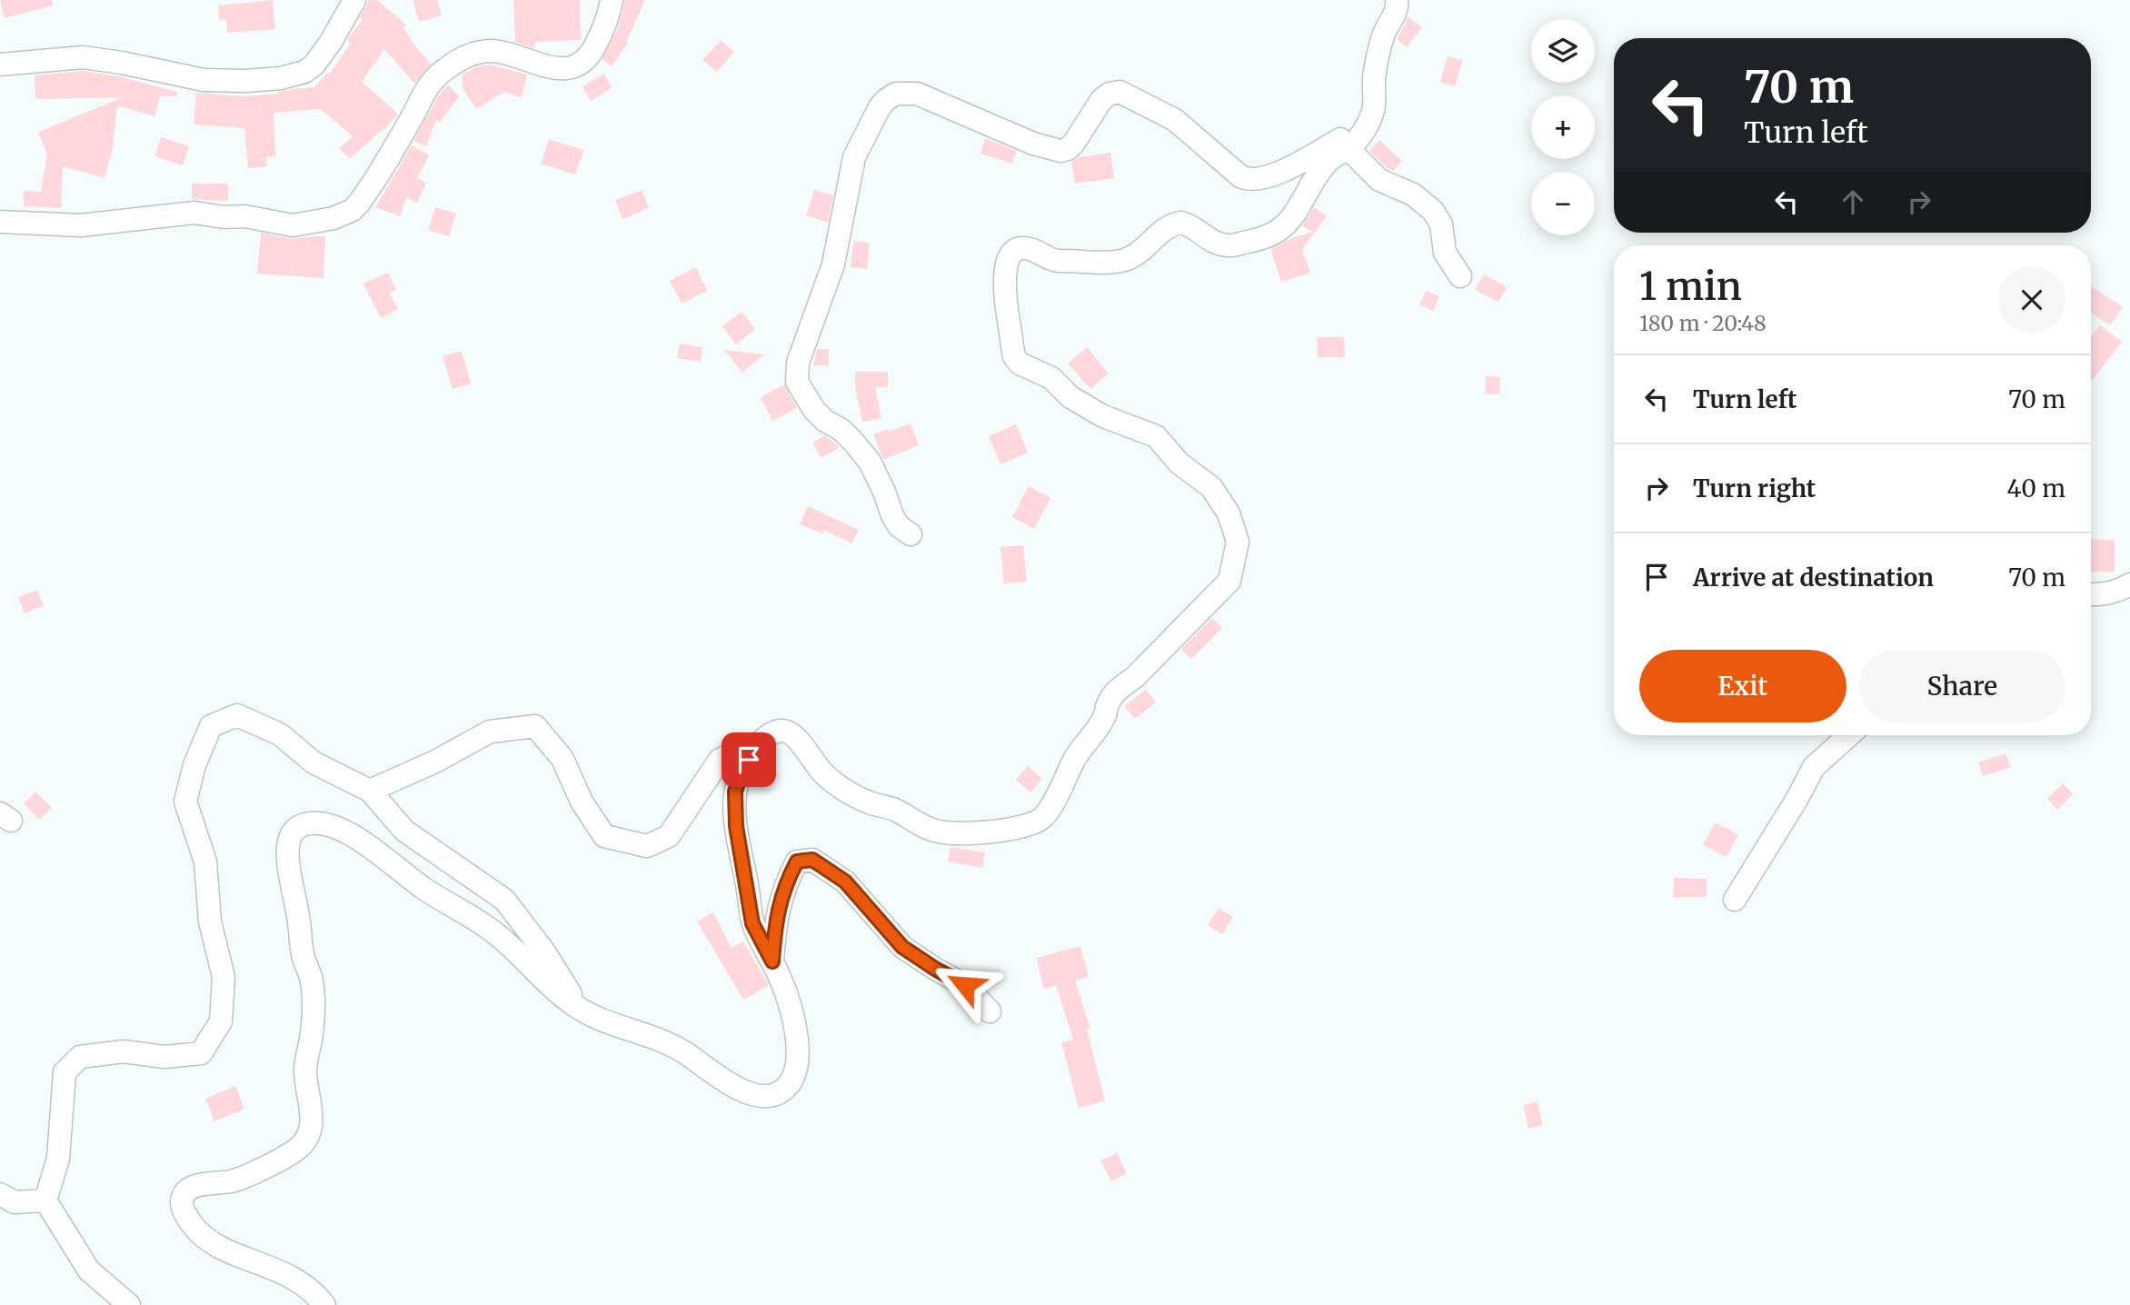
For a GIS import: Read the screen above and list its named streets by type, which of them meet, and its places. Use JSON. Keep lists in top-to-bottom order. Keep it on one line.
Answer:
{"page":{"map_buttons":["+","−"],"turn":["70 m","Turn left"],"heading":["1 min","180 m · 20:48"],"list":[{"name":"Turn left","value":"70 m"},{"name":"Turn right","value":"40 m"},{"name":"Arrive at destination","value":"70 m"}],"buttons":["Exit","Share"]}}
